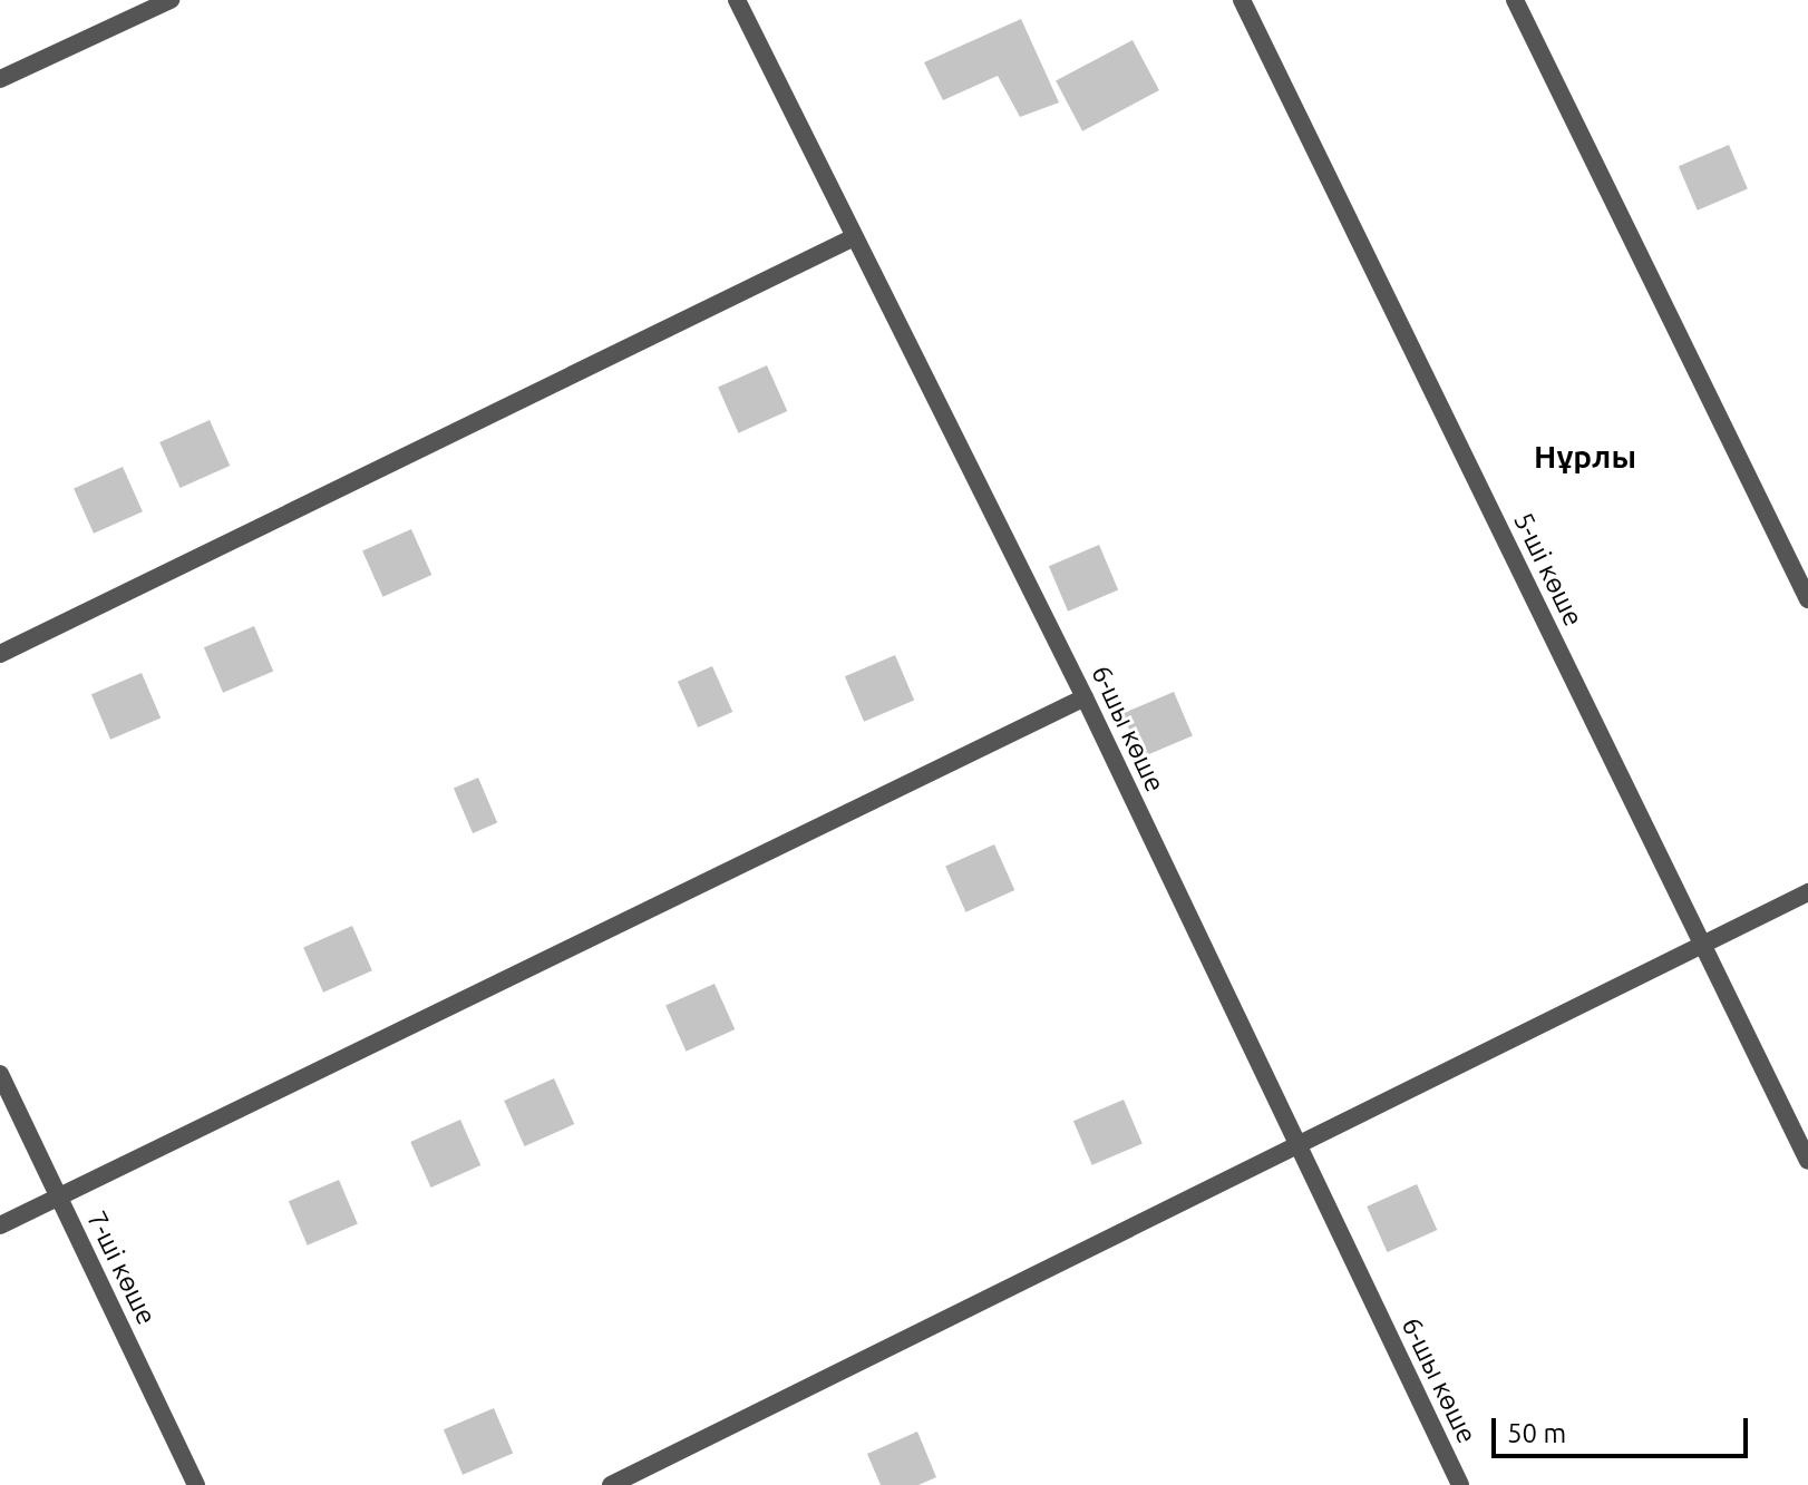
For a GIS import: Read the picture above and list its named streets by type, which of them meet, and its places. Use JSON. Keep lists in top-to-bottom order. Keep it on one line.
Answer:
{"streets":{"lane":["5-ші көше","6-шы көше","7-ші көше"]},"districts":["Нұрлы"],"scale_bar":"50 m"}
